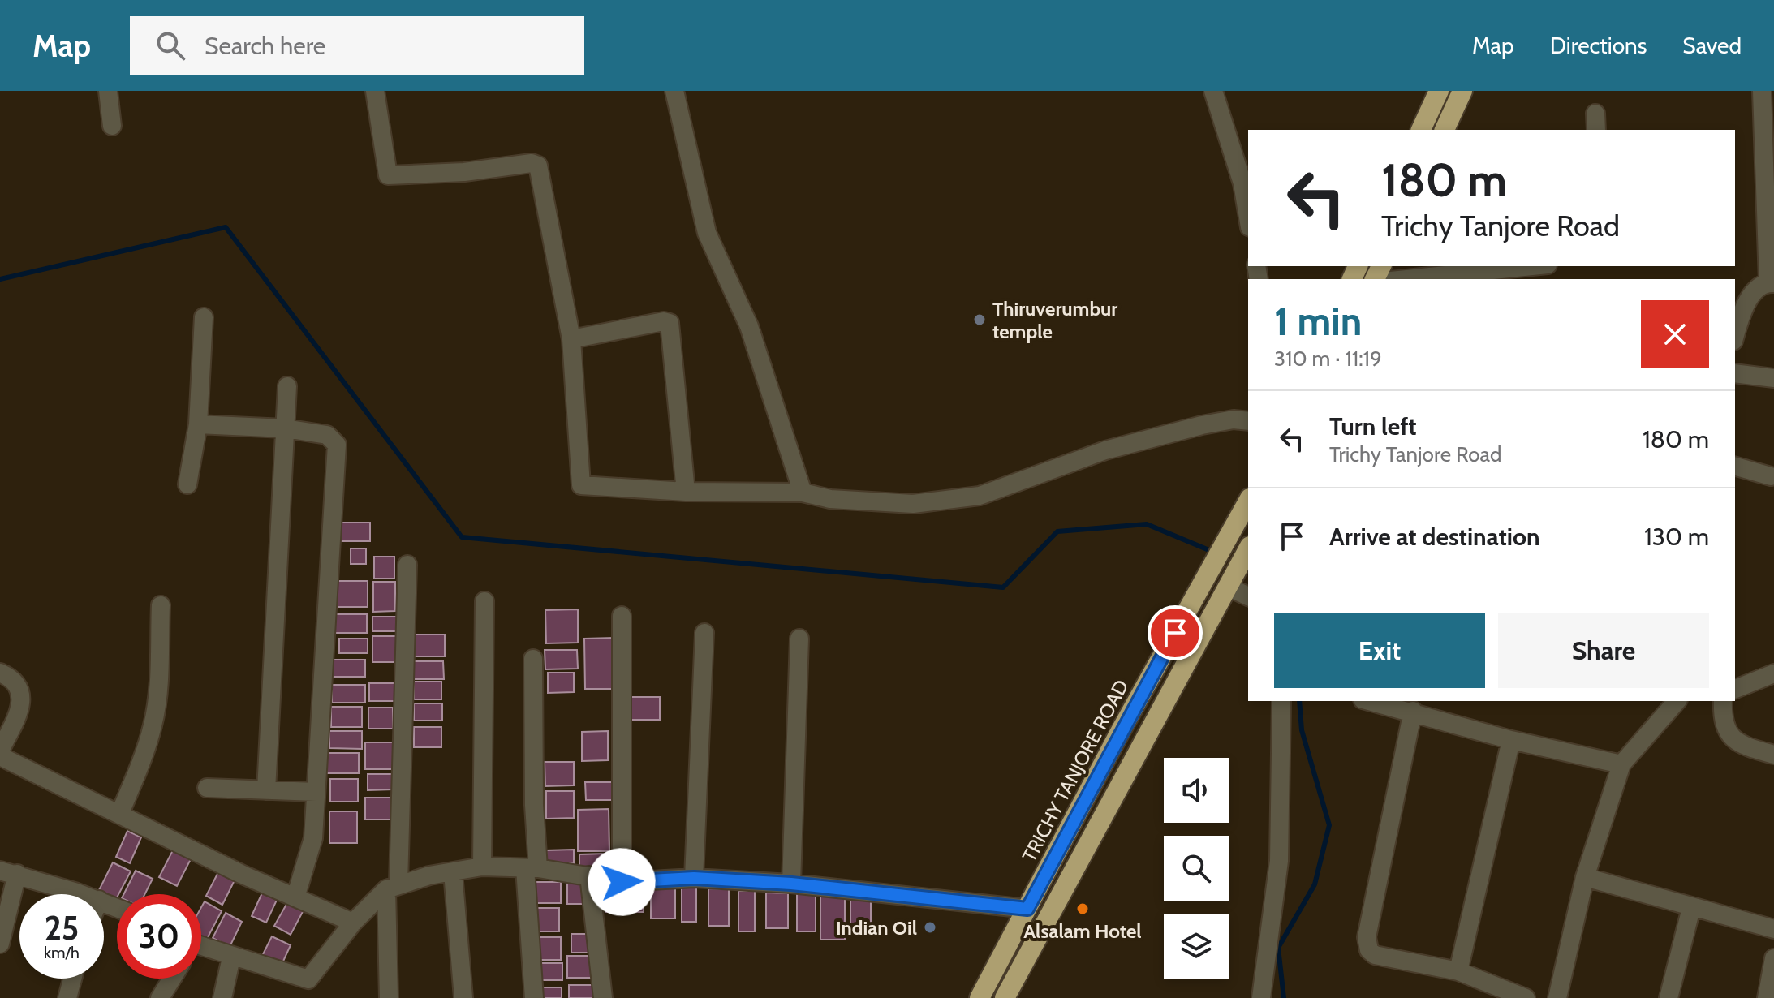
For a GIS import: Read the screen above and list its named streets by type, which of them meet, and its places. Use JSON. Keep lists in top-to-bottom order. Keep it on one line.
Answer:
{"streets":{"highway":["TRICHY TANJORE ROAD"]},"places":["Thiruverumbur temple","Alsalam Hotel","Indian Oil"],"page":{"header":"Map","search":"Search here","nav":["Map","Directions","Saved"],"turn":["180 m","Trichy Tanjore Road"],"heading":["1 min","310 m · 11:19"],"list":[{"name":"Turn left","note":"Trichy Tanjore Road","value":"180 m"},{"name":"Arrive at destination","value":"130 m"}],"buttons":["Exit","Share"],"speed":"25 km/h","limit":"30"}}
